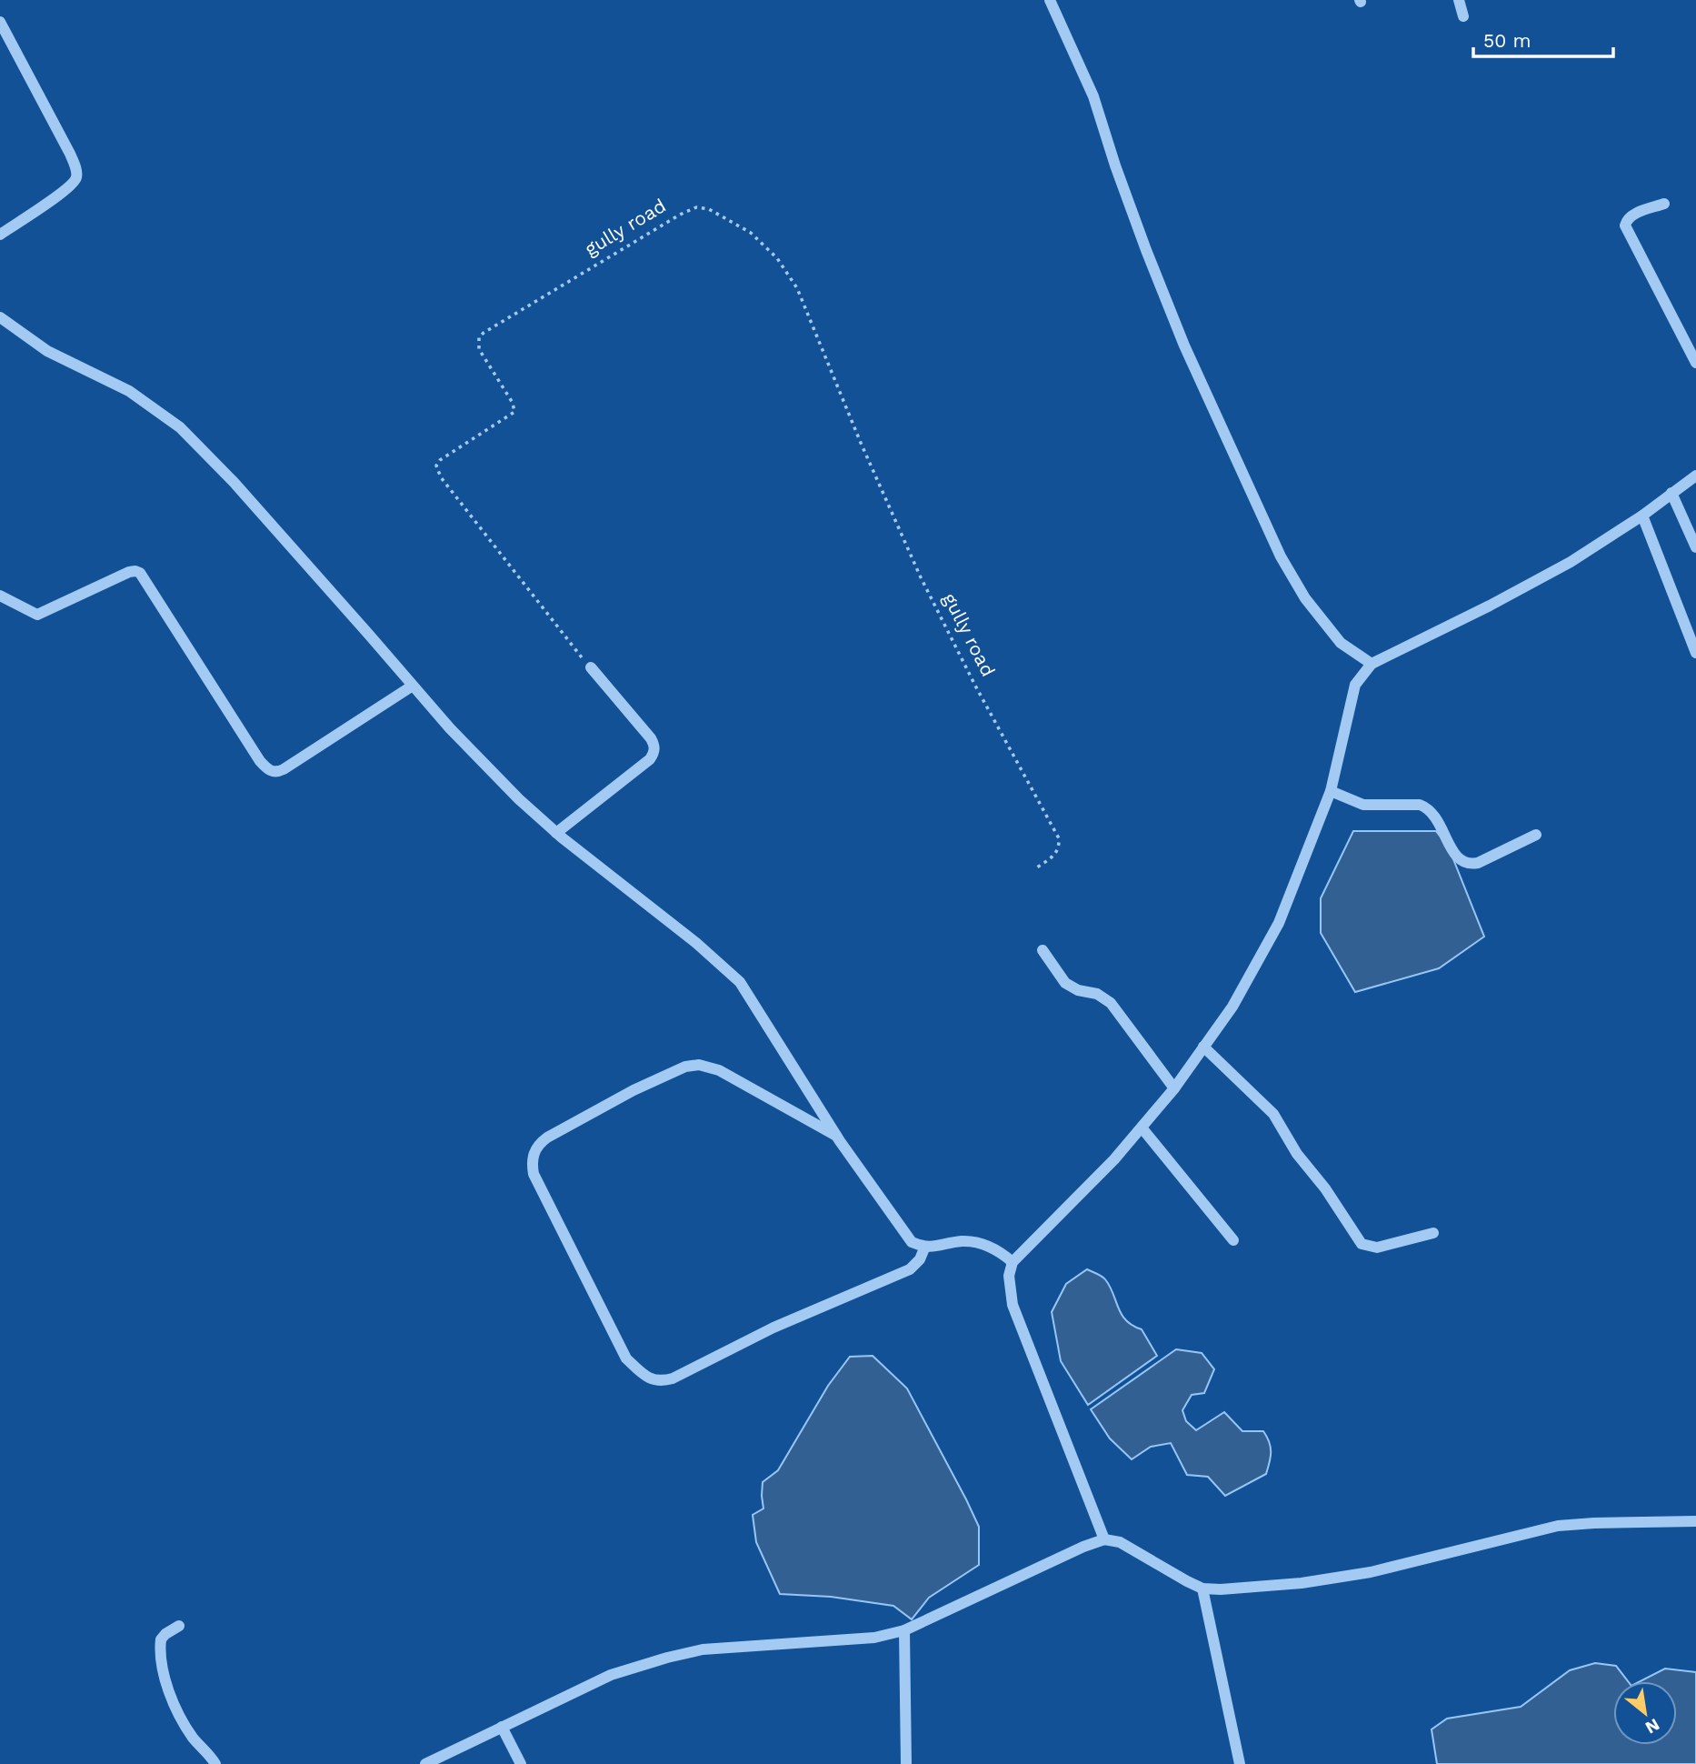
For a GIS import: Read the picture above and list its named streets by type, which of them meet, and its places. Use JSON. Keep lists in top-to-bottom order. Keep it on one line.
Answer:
{"streets":{"path":["gully road"]},"scale_bar":"50 m","north":"bottom right"}
